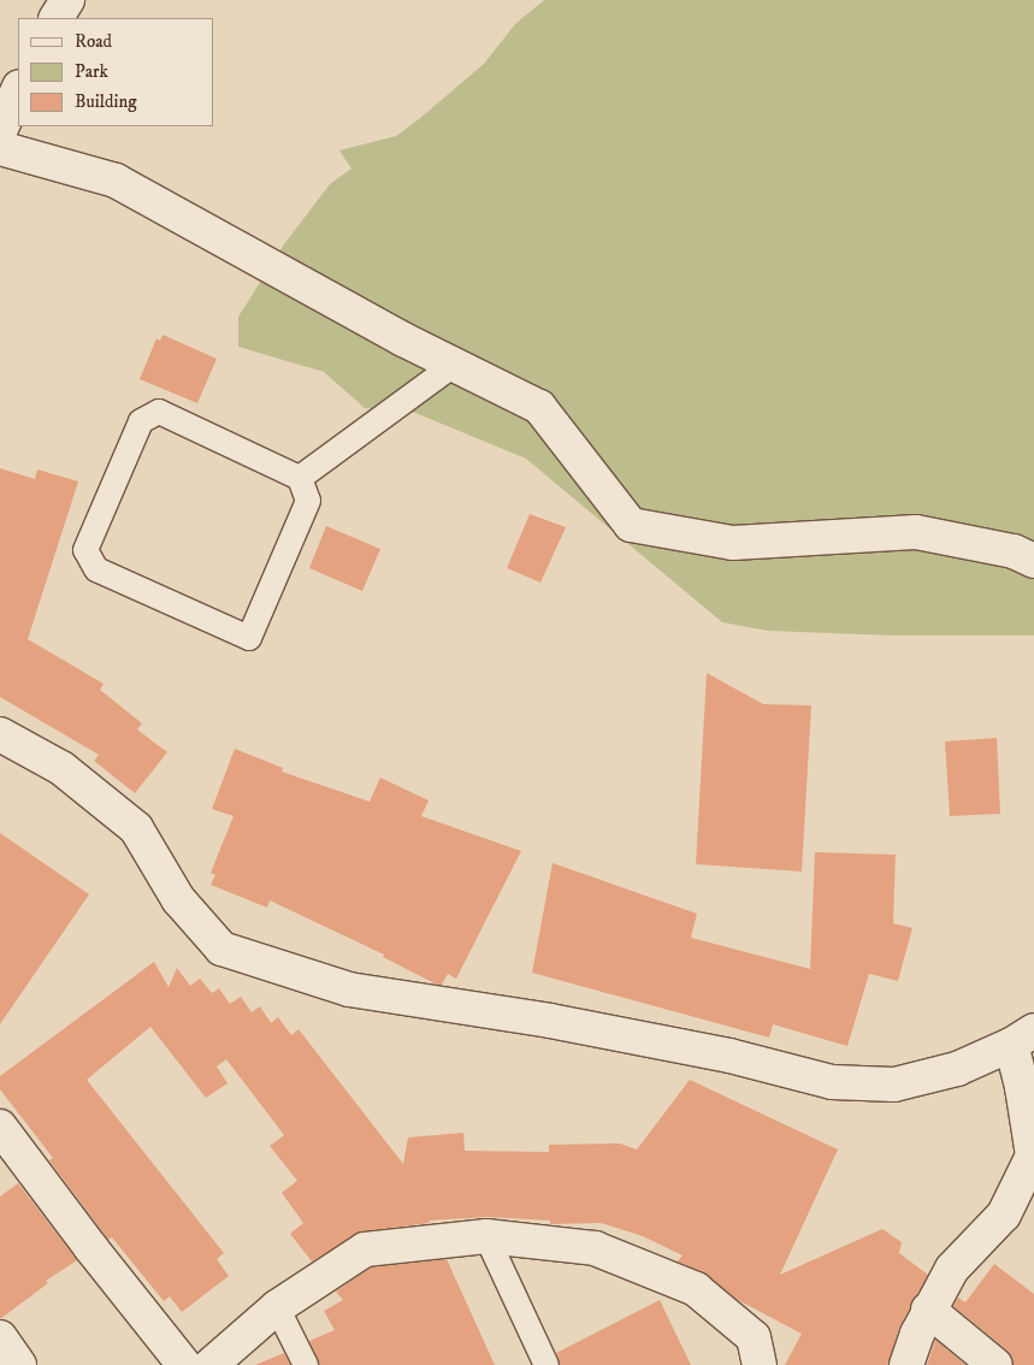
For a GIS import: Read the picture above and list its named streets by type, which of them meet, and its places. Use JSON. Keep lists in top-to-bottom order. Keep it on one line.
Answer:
{"legend":["Road","Park","Building"]}
